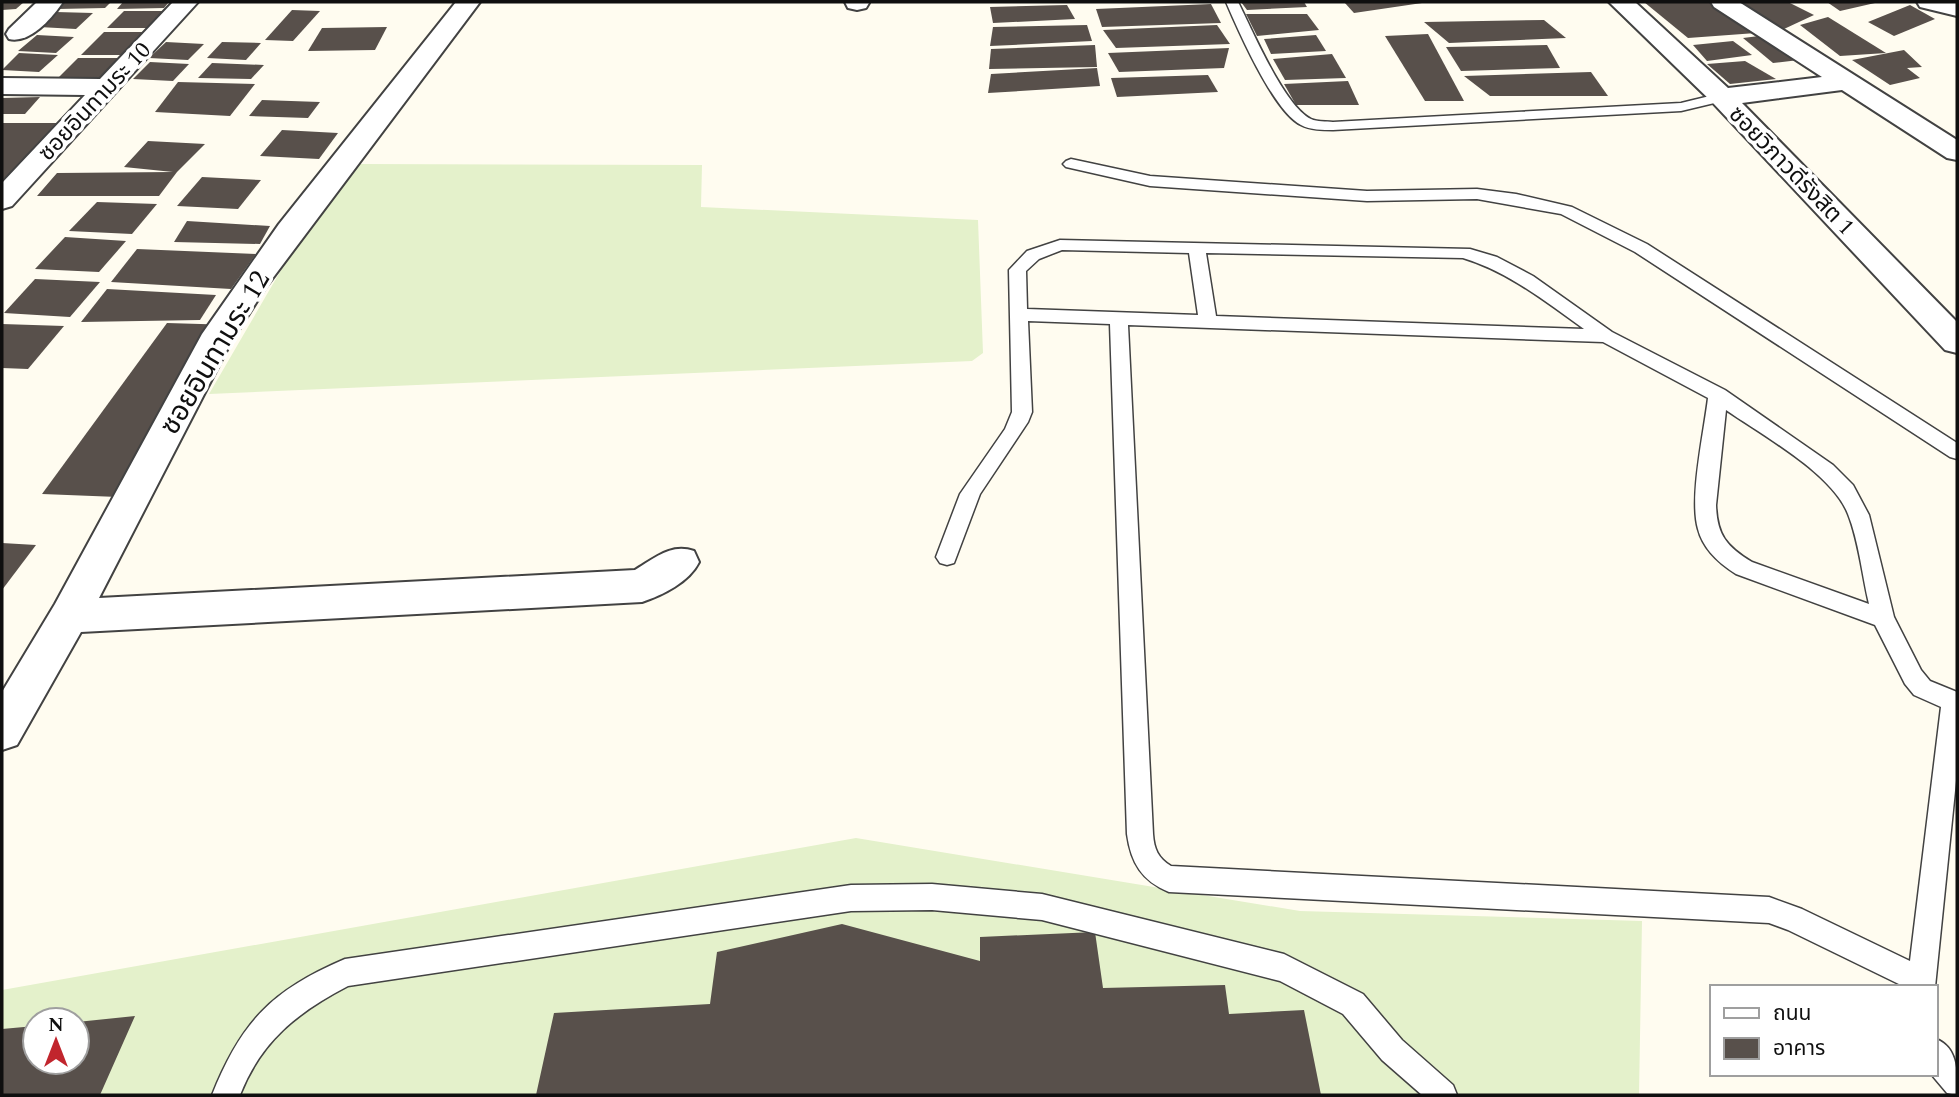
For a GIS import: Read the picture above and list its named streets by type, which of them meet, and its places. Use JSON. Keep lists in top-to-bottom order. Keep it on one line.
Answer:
{"streets":{"street":["ซอยอินทามระ 10","ซอยวิภาวดีรังสิต 1","ซอยอินทามระ 12"]},"legend":["ถนน","อาคาร"],"north":"top"}
